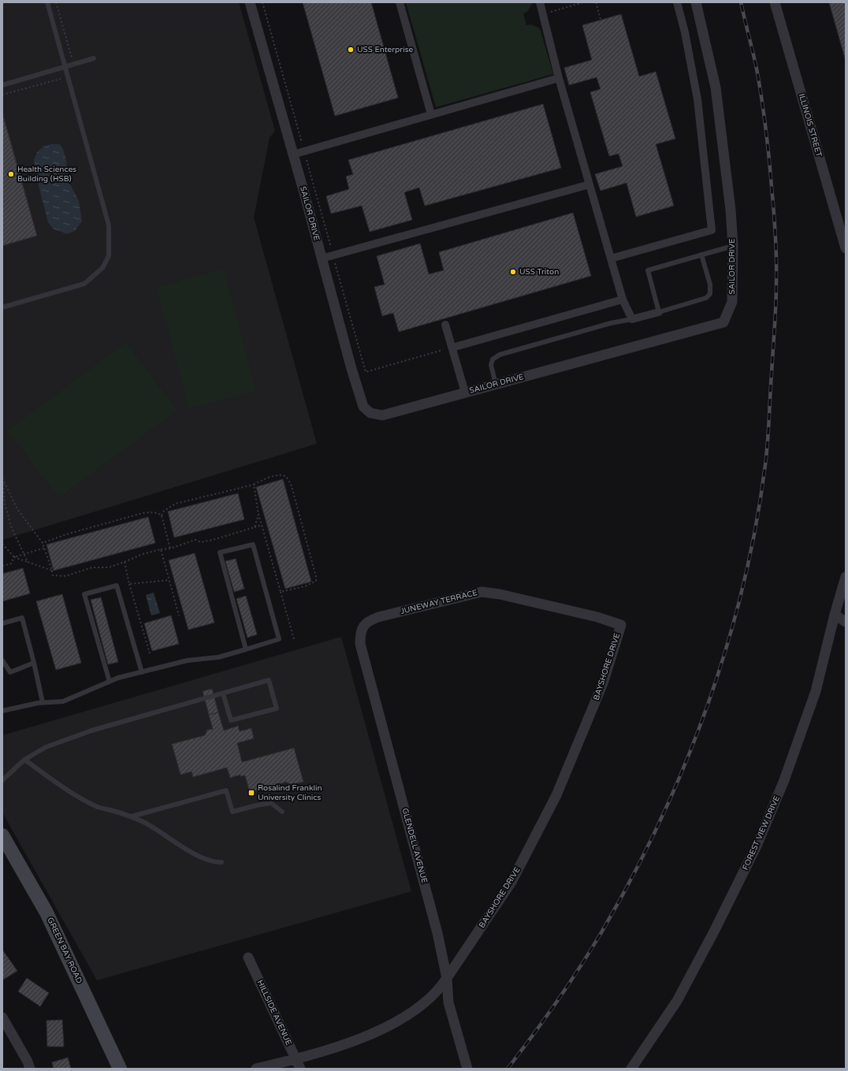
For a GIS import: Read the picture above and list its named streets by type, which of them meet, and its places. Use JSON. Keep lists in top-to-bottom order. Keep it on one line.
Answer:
{"streets":{"main road":["GREEN BAY ROAD"],"street":["ILLINOIS STREET","SAILOR DRIVE","JUNEWAY TERRACE","BAYSHORE DRIVE","FOREST VIEW DRIVE","GLENDELL AVENUE","HILLSIDE AVENUE"]},"crossings":[["JUNEWAY TERRACE","BAYSHORE DRIVE"],["JUNEWAY TERRACE","GLENDELL AVENUE"],["BAYSHORE DRIVE","GLENDELL AVENUE"],["BAYSHORE DRIVE","HILLSIDE AVENUE"]],"places":{"other":["USS Enterprise","Health Sciences Building (HSB)","USS Triton"],"transit":["Rosalind Franklin University Clinics"]}}
